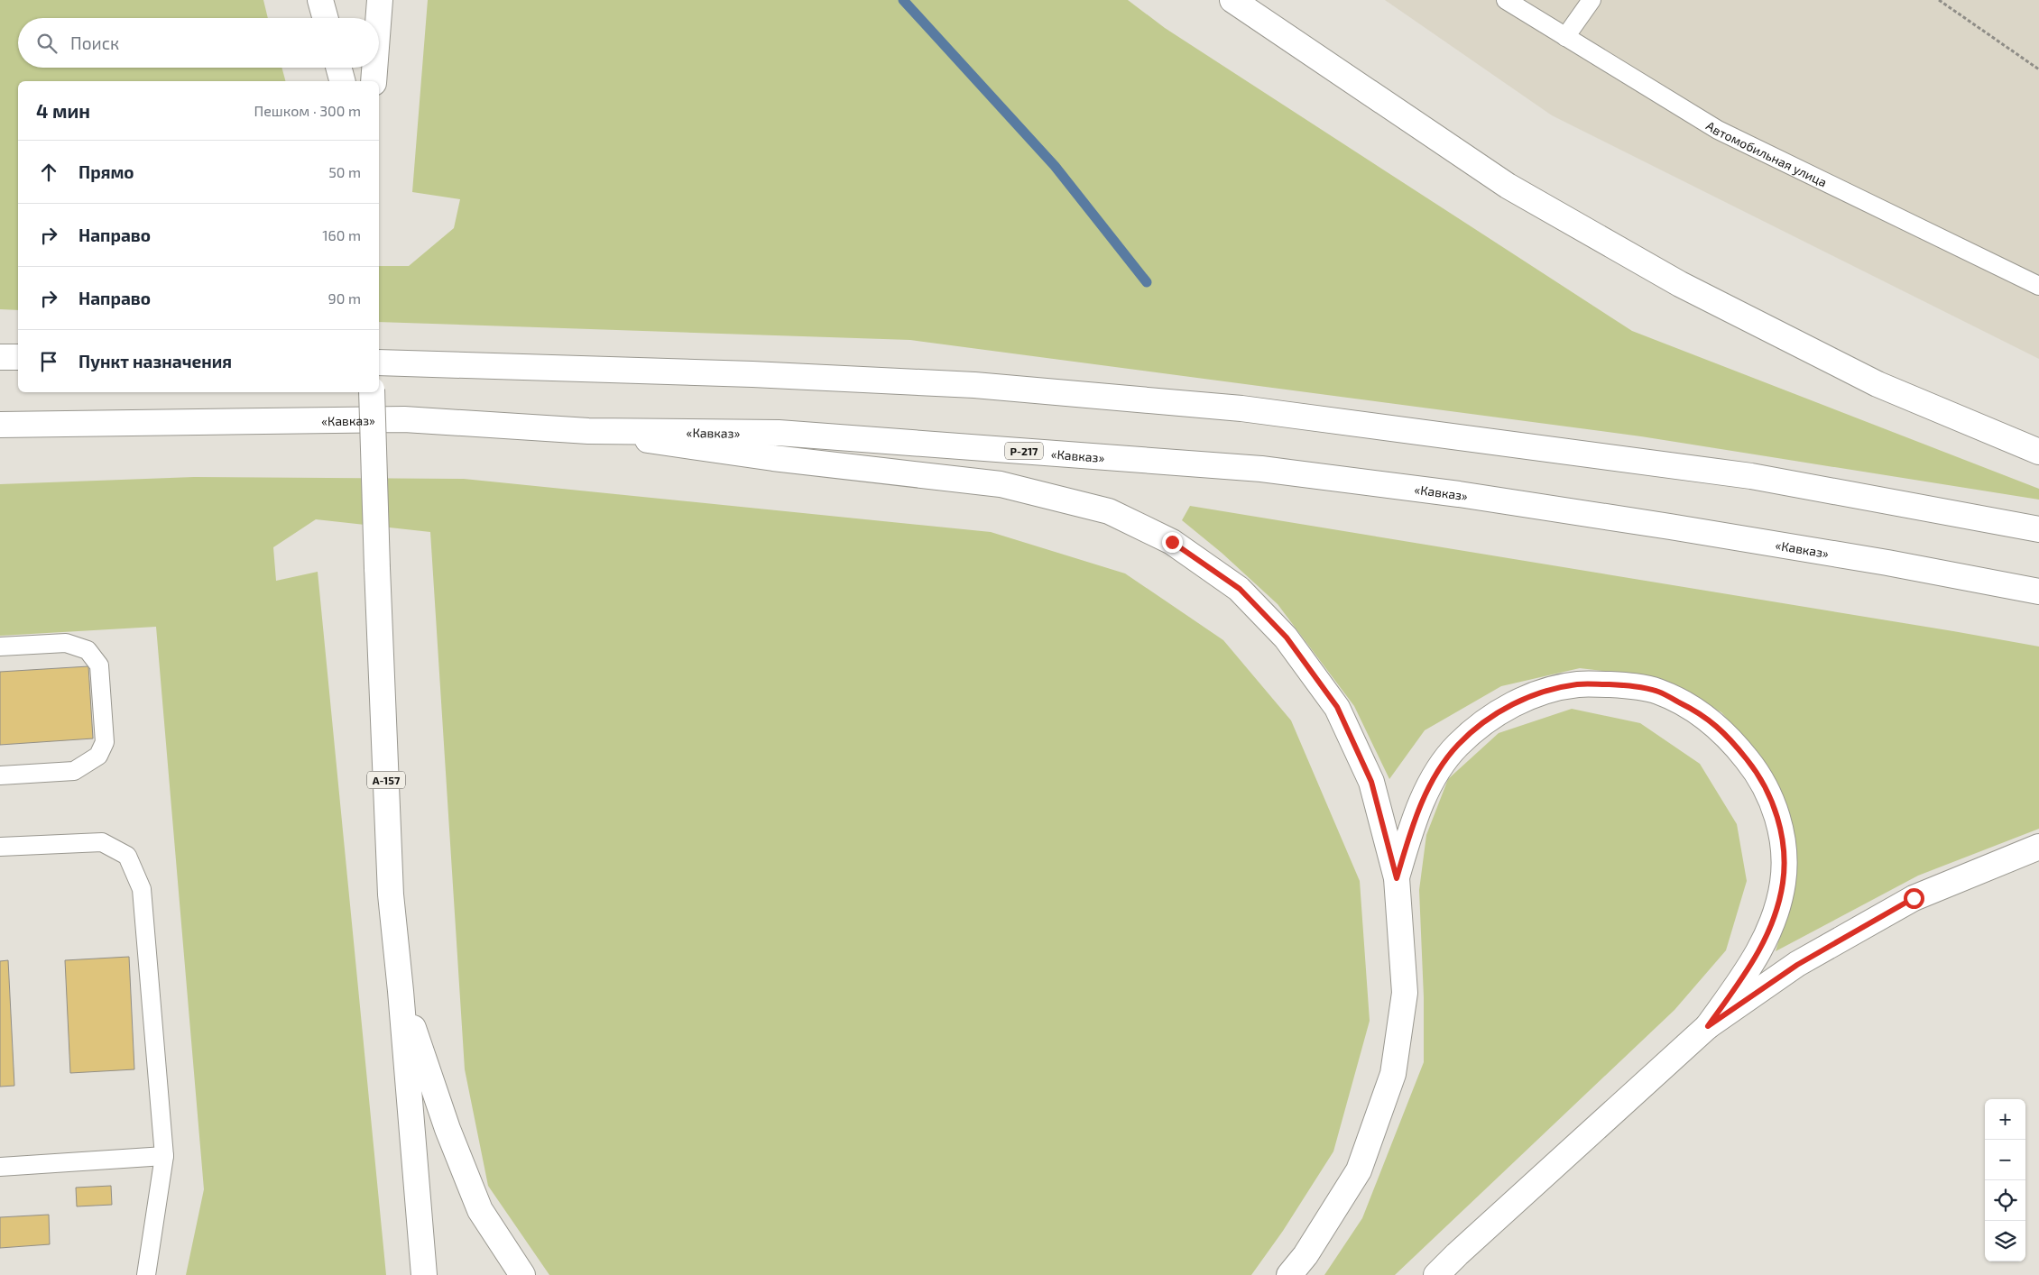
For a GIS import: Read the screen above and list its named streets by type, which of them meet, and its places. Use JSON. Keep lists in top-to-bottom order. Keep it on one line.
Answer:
{"streets":{"main road":["«Кавказ»","Р-217","А-157"],"lane":["Автомобильная улица"]},"page":{"search":"Поиск","heading":["4 мин","Пешком · 300 m"],"list":[["Прямо","50 m"],["Направо","160 m"],["Направо","90 m"],"Пункт назначения"],"map_buttons":["+","−"]}}
